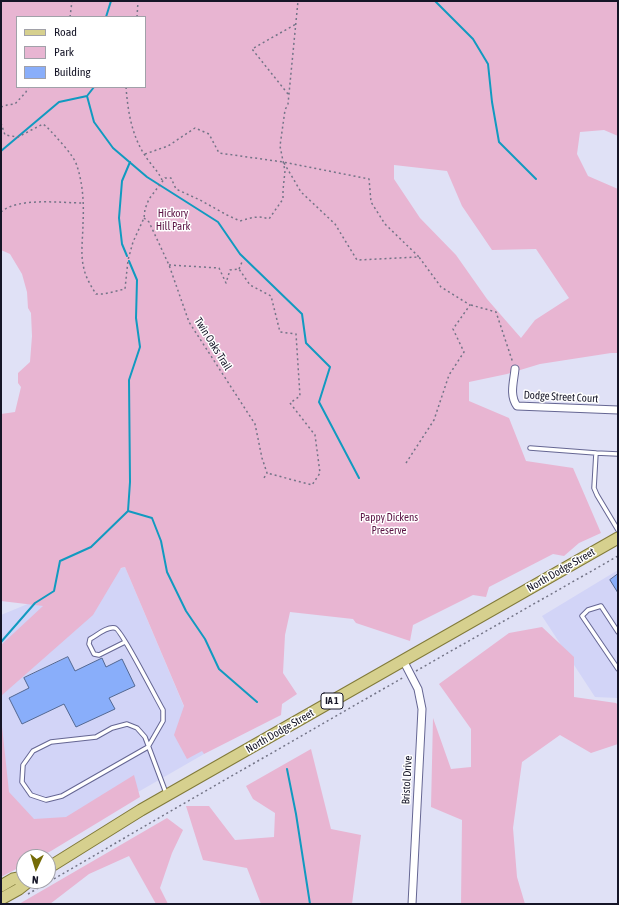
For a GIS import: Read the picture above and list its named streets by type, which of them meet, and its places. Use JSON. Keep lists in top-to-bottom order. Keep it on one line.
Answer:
{"streets":{"main road":["North Dodge Street","IA 1"],"street":["Dodge Street Court","Bristol Drive"],"path":["Twin Oaks Trail"]},"crossings":[["North Dodge Street","Bristol Drive"]],"parks":["Hickory Hill Park","Pappy Dickens Preserve"],"legend":["Road","Park","Building"],"north":"bottom"}
